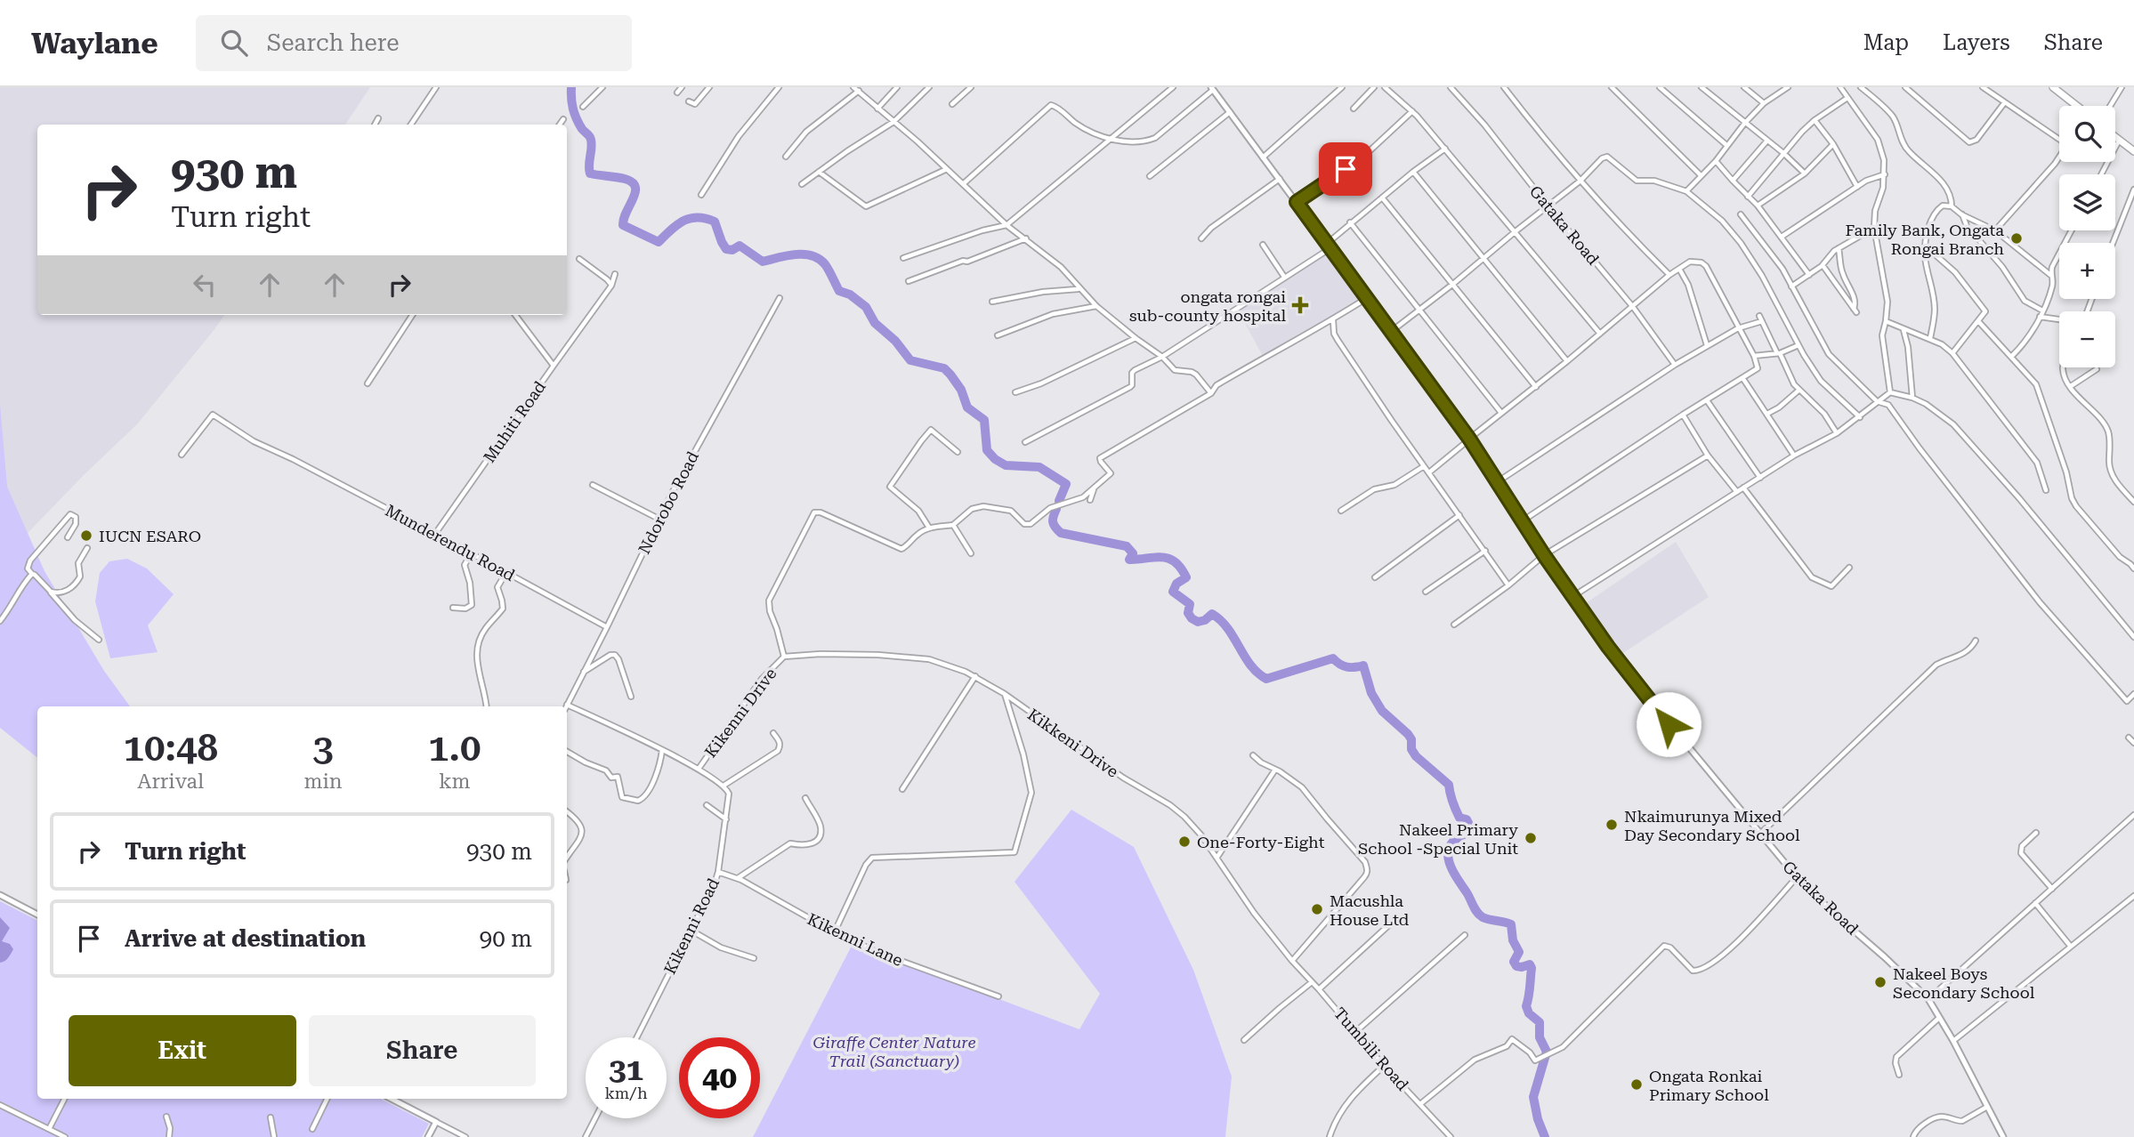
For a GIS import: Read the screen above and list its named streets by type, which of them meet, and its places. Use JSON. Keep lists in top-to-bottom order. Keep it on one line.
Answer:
{"streets":{"street":["Gataka Road","Muhiti Road","Ndorobo Road","Munderendu Road","Kikenni Drive","Kikkeni Drive","Kikenni Road","Kikenni Lane","Tumbili Road"]},"crossings":[["Muhiti Road","Munderendu Road"],["Ndorobo Road","Munderendu Road"],["Kikenni Drive","Kikkeni Drive"],["Kikkeni Drive","Tumbili Road"],["Kikenni Road","Kikenni Lane"]],"parks":["Giraffe Center Nature Trail (Sanctuary)"],"places":{"other":["Family Bank, Ongata Rongai Branch","IUCN ESARO","Nkaimurunya Mixed Day Secondary School","Nakeel Primary School -Special Unit","One-Forty-Eight","Macushla House Ltd","Nakeel Boys Secondary School","Ongata Ronkai Primary School"],"health":["ongata rongai sub-county hospital"]},"page":{"header":"Waylane","search":"Search here","nav":["Map","Layers","Share"],"map_buttons":["+","−"],"turn":["930 m","Turn right"],"eta":["10:48","Arrival","3","min","1.0","km"],"list":[{"name":"Turn right","value":"930 m"},{"name":"Arrive at destination","value":"90 m"}],"buttons":["Exit","Share"],"speed":"31 km/h","limit":"40"}}
